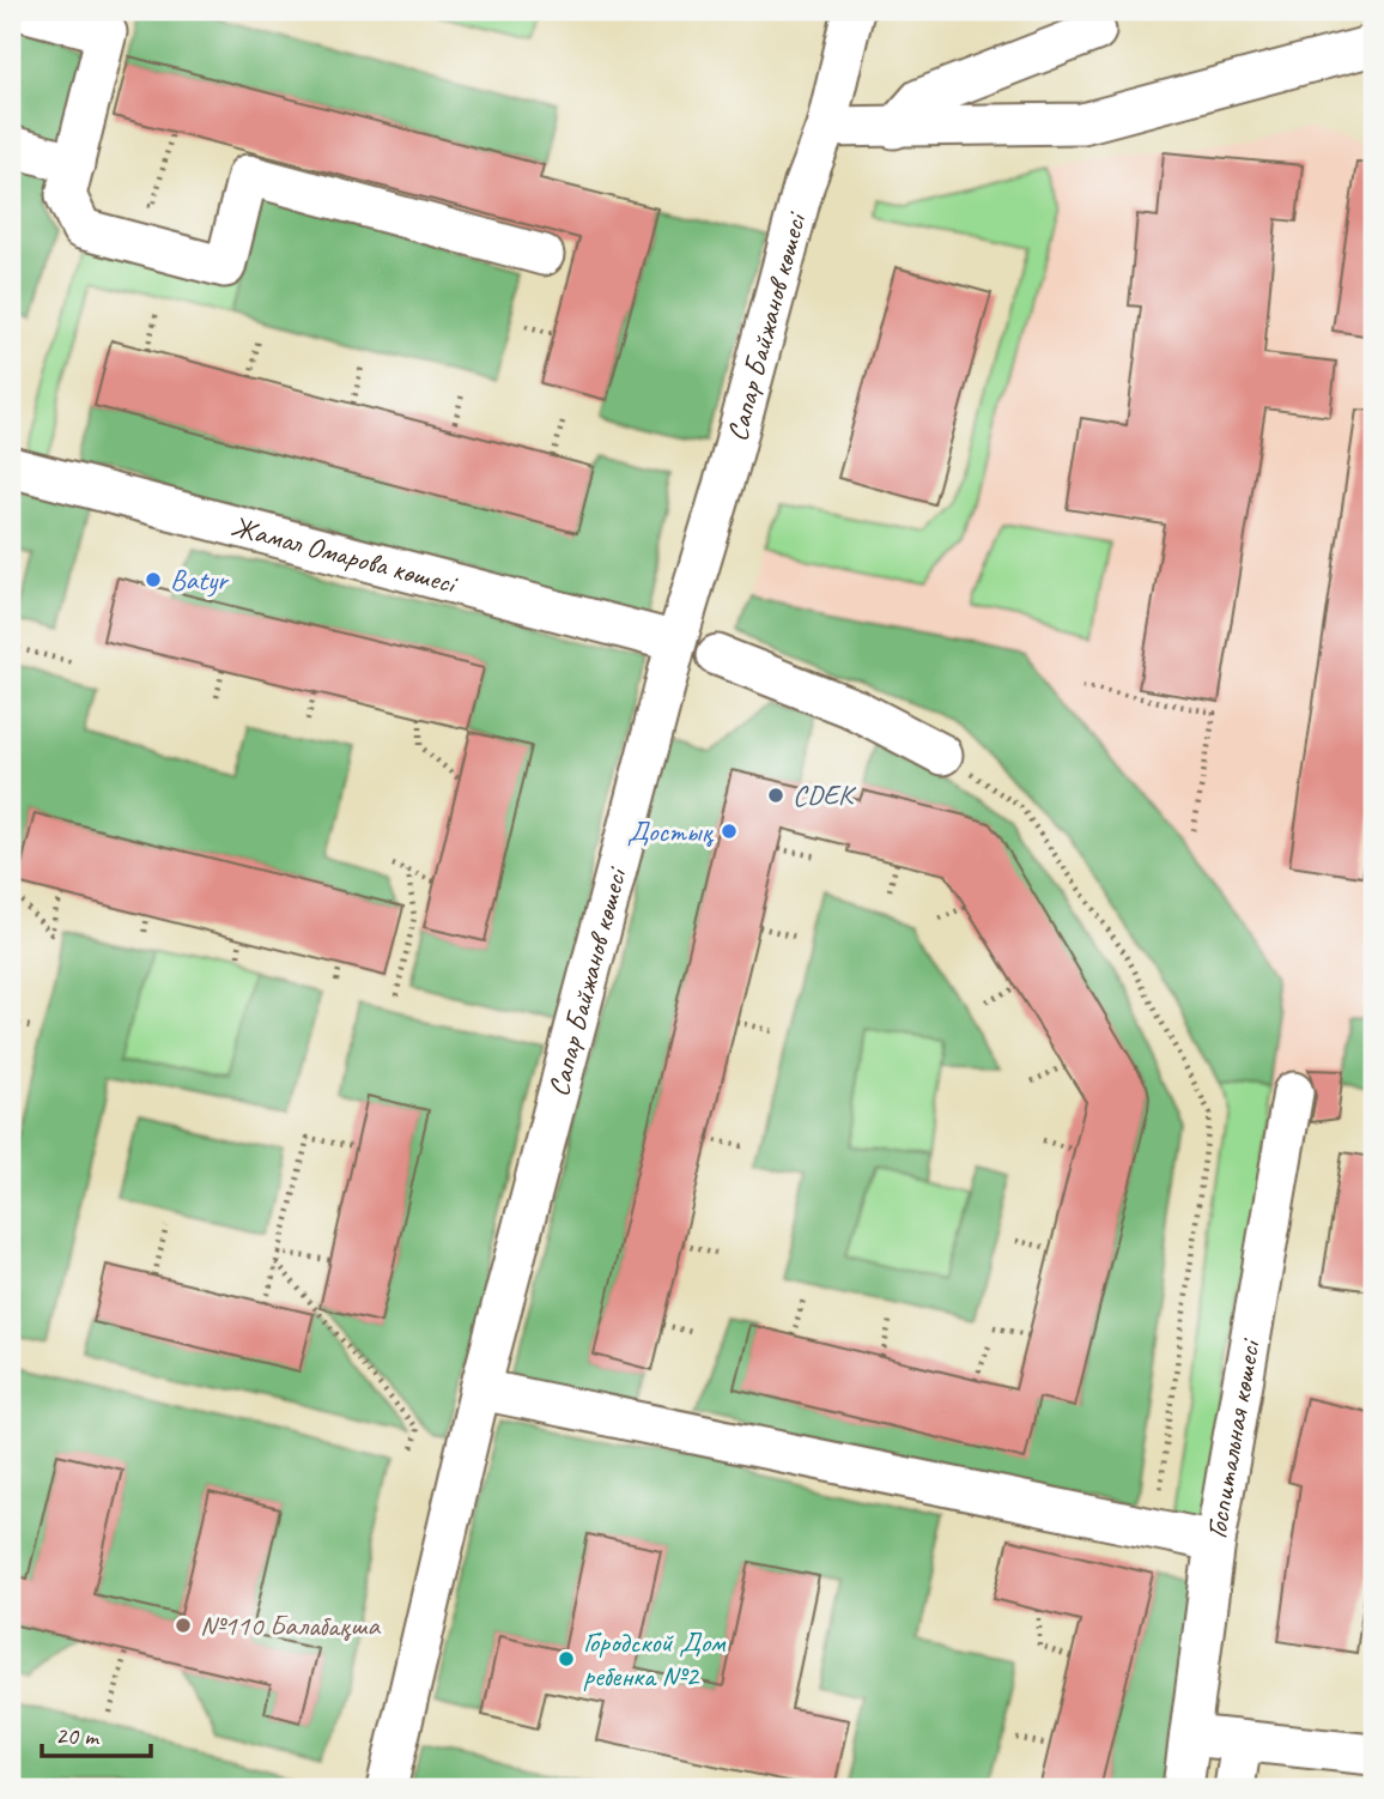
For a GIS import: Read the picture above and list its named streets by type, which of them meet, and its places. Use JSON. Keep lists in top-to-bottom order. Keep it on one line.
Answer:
{"streets":{"street":["Сапар Байжанов көшесі","Жамал Омарова көшесі","Госпитальная көшесі"]},"crossings":[["Сапар Байжанов көшесі","Жамал Омарова көшесі"]],"places":["Batyr","CDEK","Достық","№110 Балабақша","Городской Дом ребенка №2"],"scale_bar":"20 m"}
